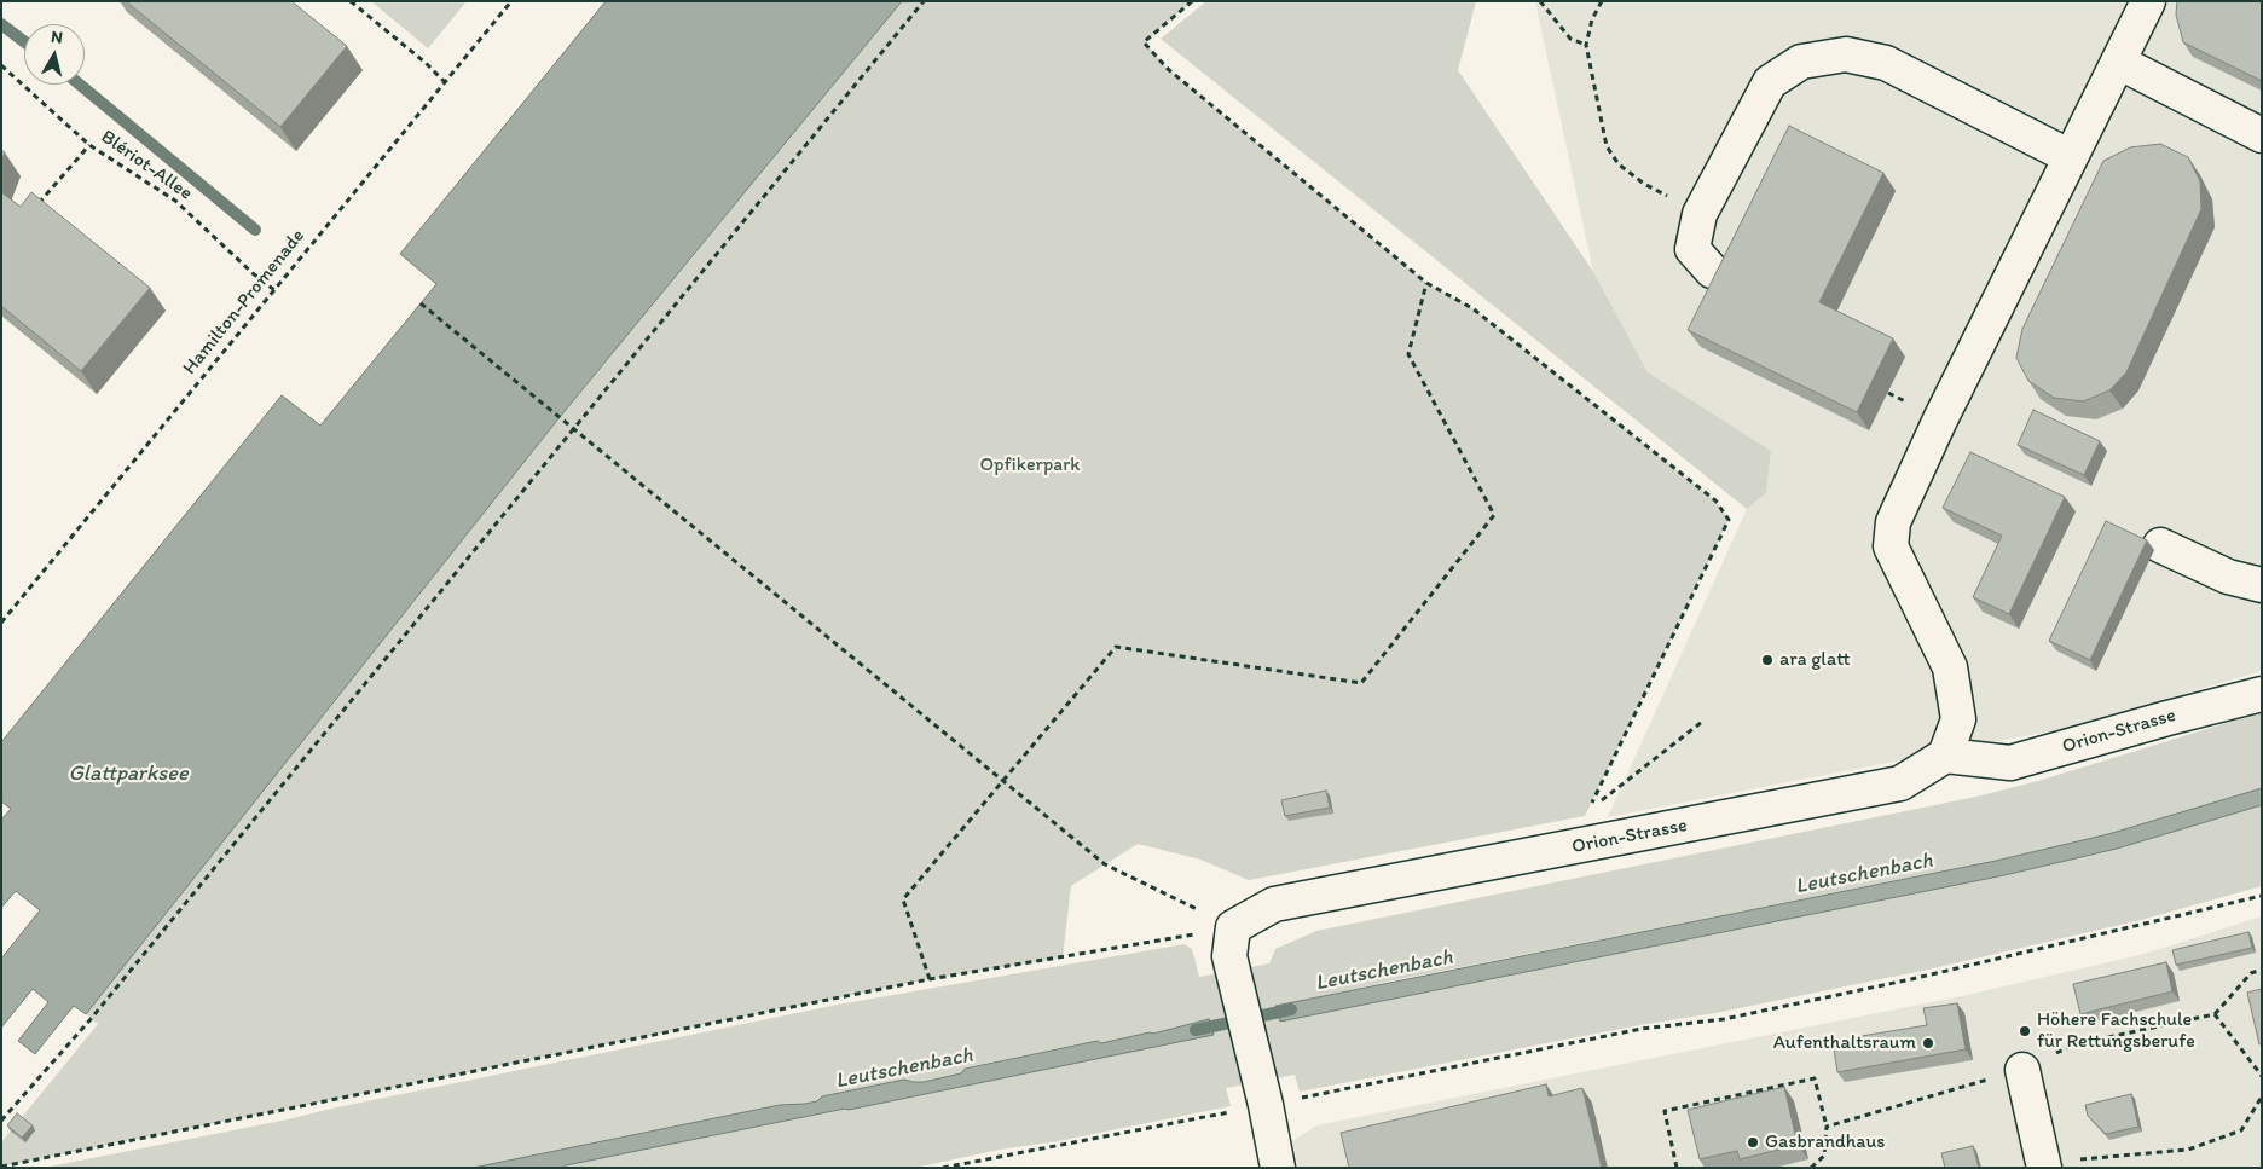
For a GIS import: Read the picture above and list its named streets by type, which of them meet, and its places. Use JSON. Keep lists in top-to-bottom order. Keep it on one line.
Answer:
{"streets":{"lane":["Orion-Strasse"],"path":["Blériot-Allee","Hamilton-Promenade"]},"crossings":[["Blériot-Allee","Hamilton-Promenade"]],"water":["Glattparksee","Leutschenbach"],"parks":["Opfikerpark"],"places":["ara glatt","Höhere Fachschule für Rettungsberufe","Aufenthaltsraum","Gasbrandhaus"],"north":"top"}
